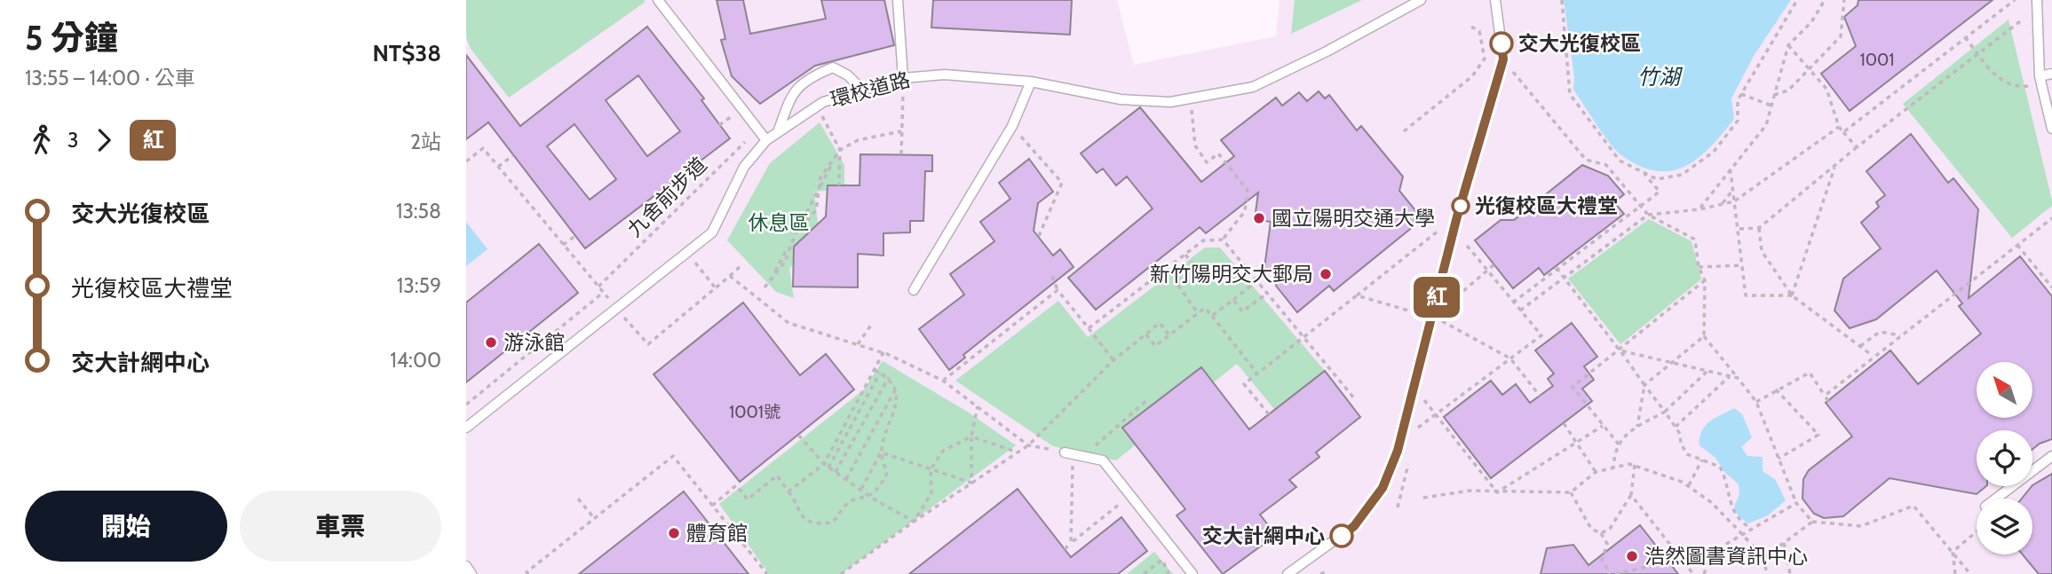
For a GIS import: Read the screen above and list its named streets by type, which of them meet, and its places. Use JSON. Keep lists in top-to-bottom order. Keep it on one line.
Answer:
{"streets":{"lane":["環校道路"],"path":["九舍前步道"]},"water":["竹湖"],"parks":["休息區"],"places":["交大光復校區","光復校區大禮堂","國立陽明交通大學","新竹陽明交大郵局","游泳館","體育館","交大計網中心","浩然圖書資訊中心"],"lines":["bus line 紅"],"house_numbers":["1001","1001號"],"north":"top left","page":{"heading":["5 分鐘","13:55 – 14:00 · 公車","NT$38"],"on_map":"紅","legs":["3","紅","2站"],"list":[{"name":"交大光復校區","value":"13:58"},{"name":"光復校區大禮堂","value":"13:59"},{"name":"交大計網中心","value":"14:00"}],"buttons":["開始","車票"]}}
